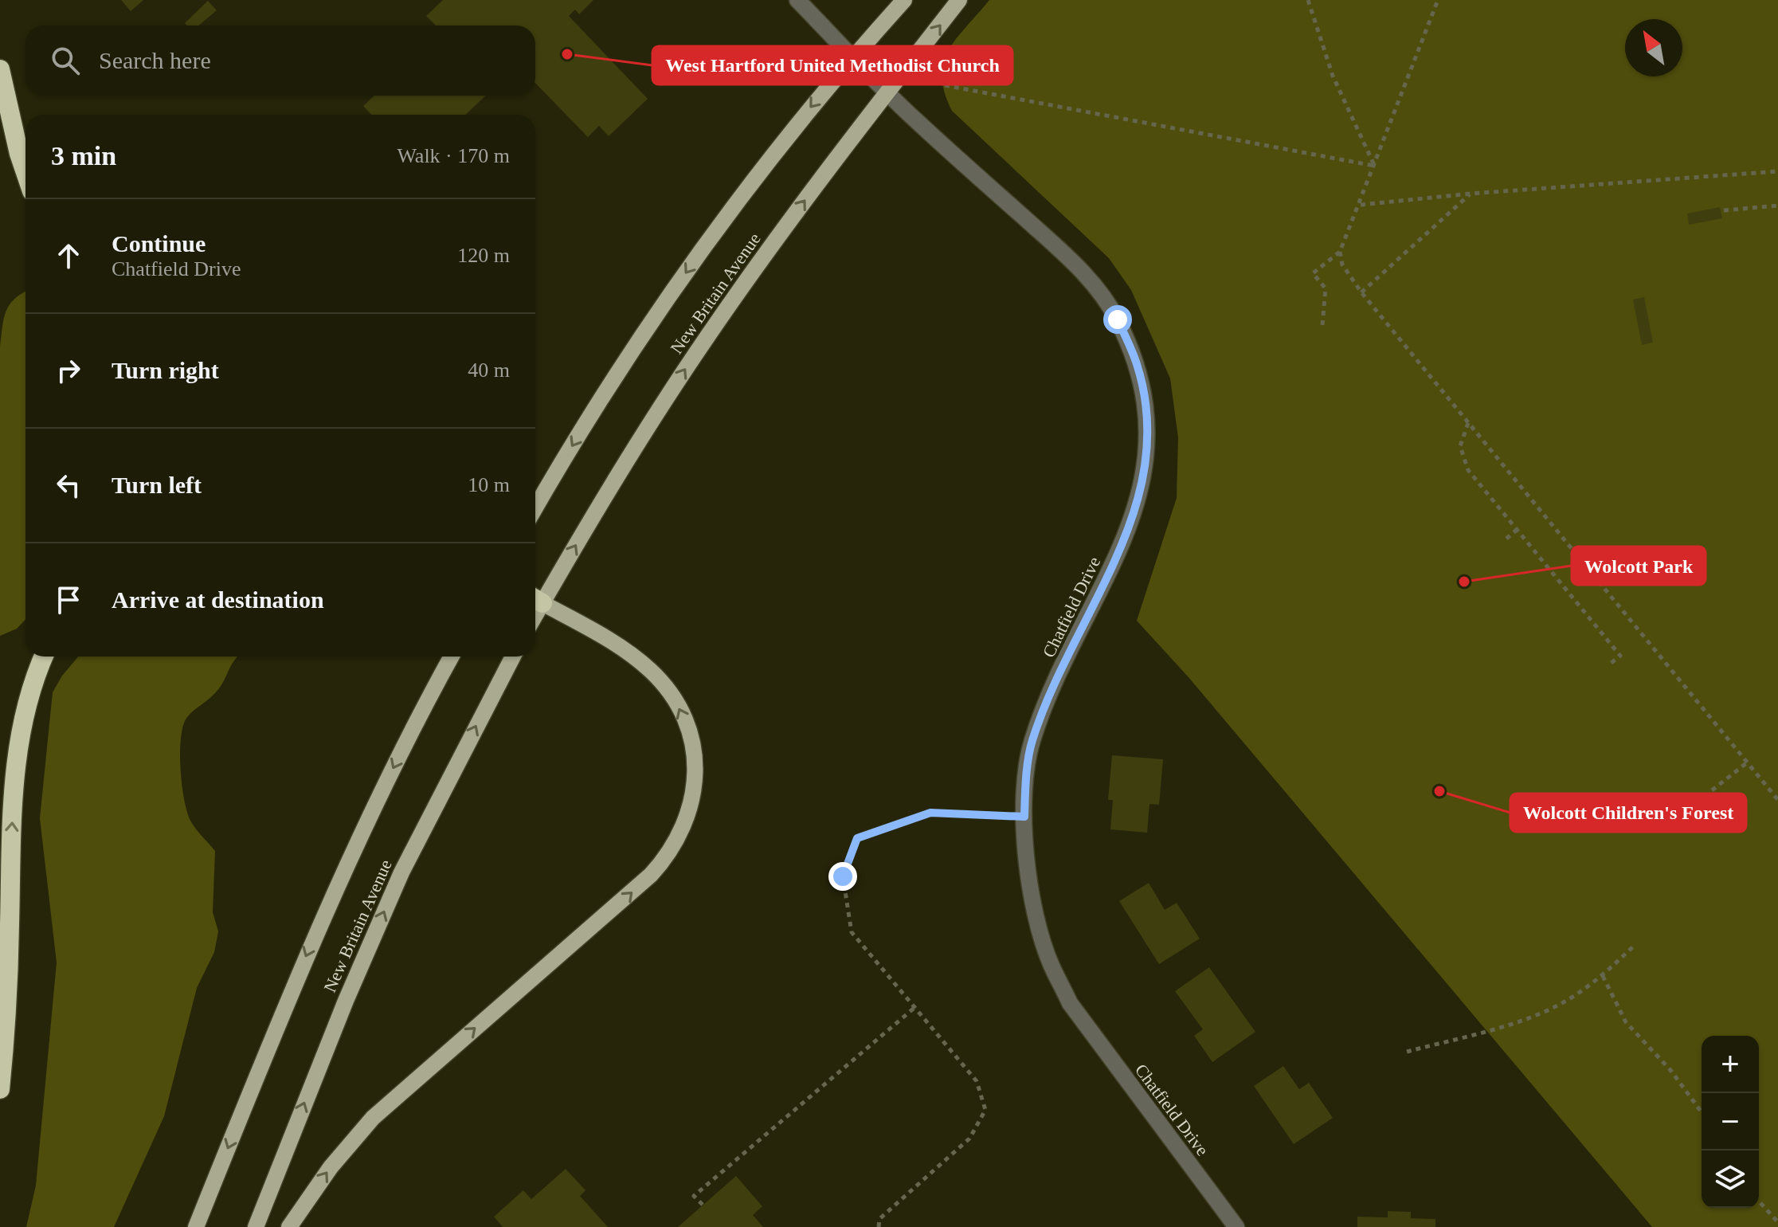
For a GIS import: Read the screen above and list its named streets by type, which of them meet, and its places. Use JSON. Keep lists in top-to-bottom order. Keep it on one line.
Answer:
{"streets":{"main road":["New Britain Avenue"],"street":["Chatfield Drive"]},"crossings":[["New Britain Avenue","Chatfield Drive"]],"places":["West Hartford United Methodist Church","Wolcott Park","Wolcott Children's Forest"],"north":"top left","page":{"search":"Search here","heading":["3 min","Walk · 170 m"],"list":[["Continue","Chatfield Drive","120 m"],["Turn right","40 m"],["Turn left","10 m"],"Arrive at destination"],"map_buttons":["+","−"]}}
